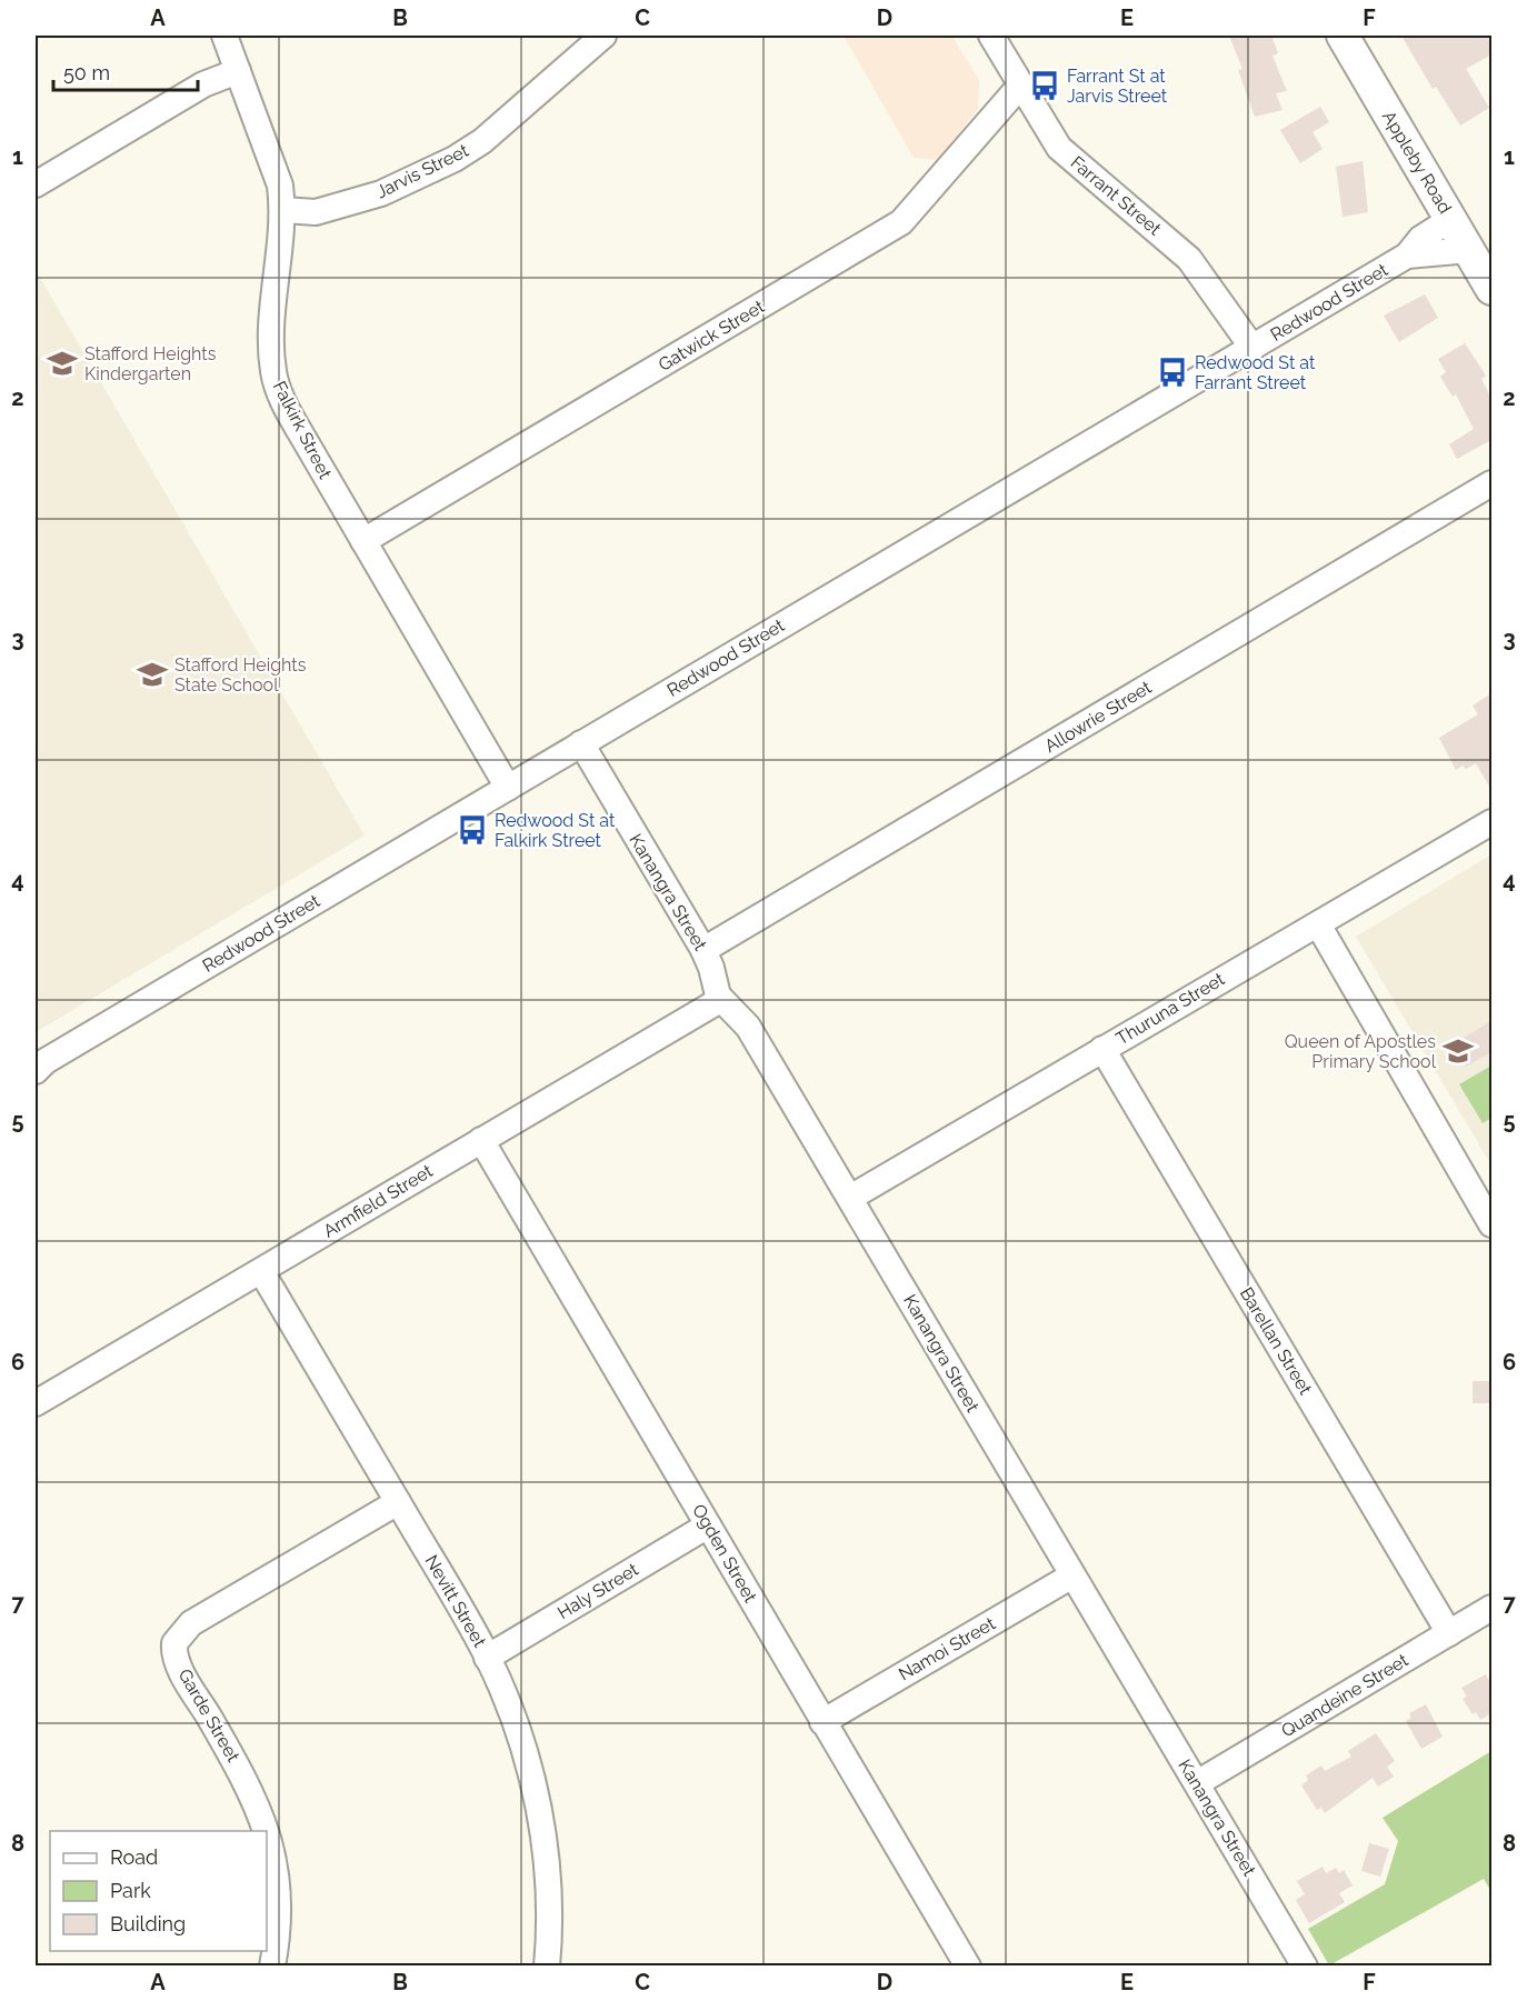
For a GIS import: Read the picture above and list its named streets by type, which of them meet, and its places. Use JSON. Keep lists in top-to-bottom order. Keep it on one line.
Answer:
{"streets":{"main road":["Appleby Road"],"street":["Jarvis Street","Farrant Street","Redwood Street","Gatwick Street","Falkirk Street","Allowrie Street","Kanangra Street","Thuruna Street","Armfield Street","Barellan Street","Ogden Street","Haly Street","Nevitt Street","Namoi Street","Quandeine Street","Garde Street"]},"crossings":[["Appleby Road","Redwood Street"],["Jarvis Street","Falkirk Street"],["Farrant Street","Redwood Street"],["Farrant Street","Gatwick Street"],["Redwood Street","Falkirk Street"],["Redwood Street","Kanangra Street"],["Gatwick Street","Falkirk Street"],["Allowrie Street","Kanangra Street"],["Kanangra Street","Thuruna Street"],["Kanangra Street","Armfield Street"],["Kanangra Street","Namoi Street"],["Kanangra Street","Quandeine Street"],["Thuruna Street","Barellan Street"],["Armfield Street","Ogden Street"],["Armfield Street","Nevitt Street"],["Barellan Street","Quandeine Street"],["Ogden Street","Haly Street"],["Ogden Street","Namoi Street"],["Haly Street","Nevitt Street"],["Nevitt Street","Garde Street"]],"places":{"bus stop":["Farrant St at Jarvis Street","Redwood St at Farrant Street","Redwood St at Falkirk Street"],"school or university":["Stafford Heights Kindergarten","Stafford Heights State School","Queen of Apostles Primary School"]},"legend":["Road","Park","Building"],"scale_bar":"50 m","grid":{"columns":["A","B","C","D","E","F"],"rows":["1","2","3","4","5","6","7","8"]}}
